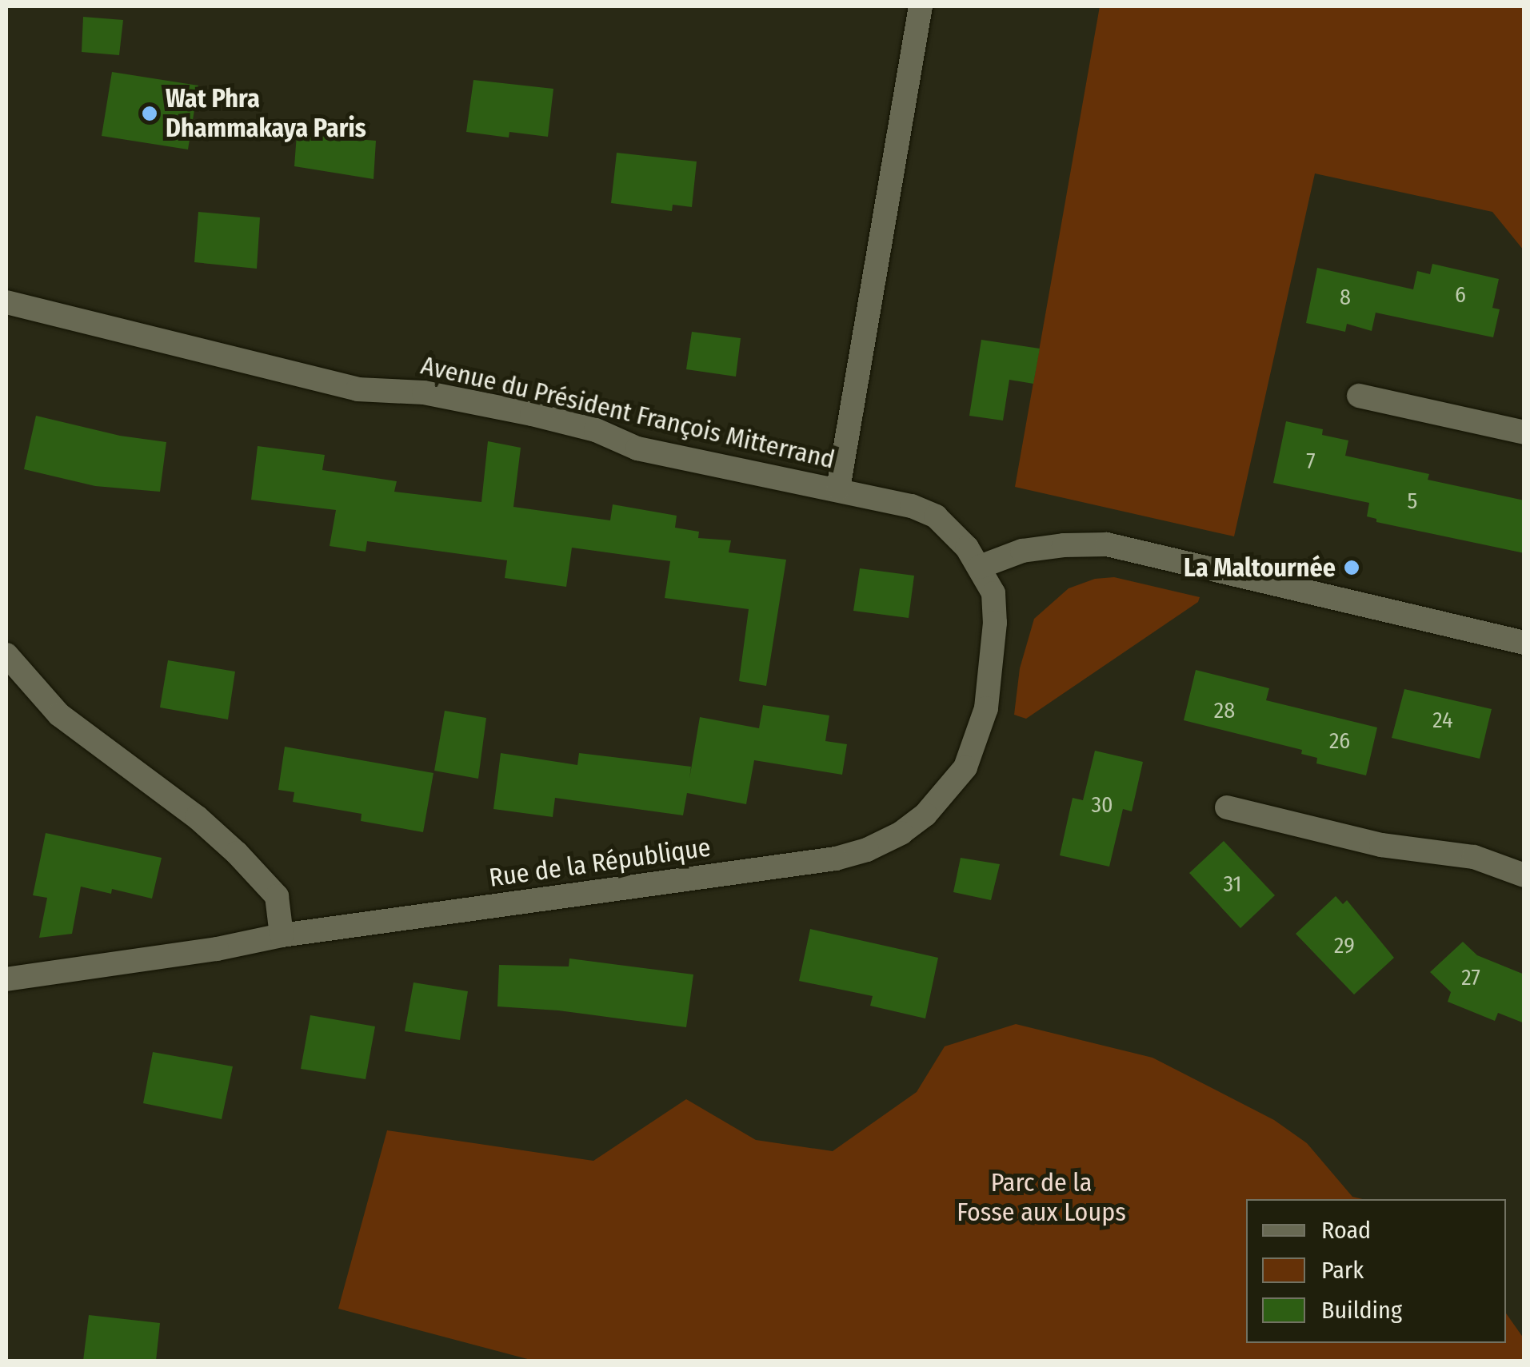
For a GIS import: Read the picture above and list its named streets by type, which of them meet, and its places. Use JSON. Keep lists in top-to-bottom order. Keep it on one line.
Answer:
{"streets":{"street":["Avenue du Président François Mitterrand","Rue de la République"]},"crossings":[["Avenue du Président François Mitterrand","Rue de la République"]],"parks":["Parc de la Fosse aux Loups"],"places":["Wat Phra Dhammakaya Paris","La Maltournée"],"house_numbers":["6","8","7","5","28","24","26","30","31","29","27"],"legend":["Road","Park","Building"]}
